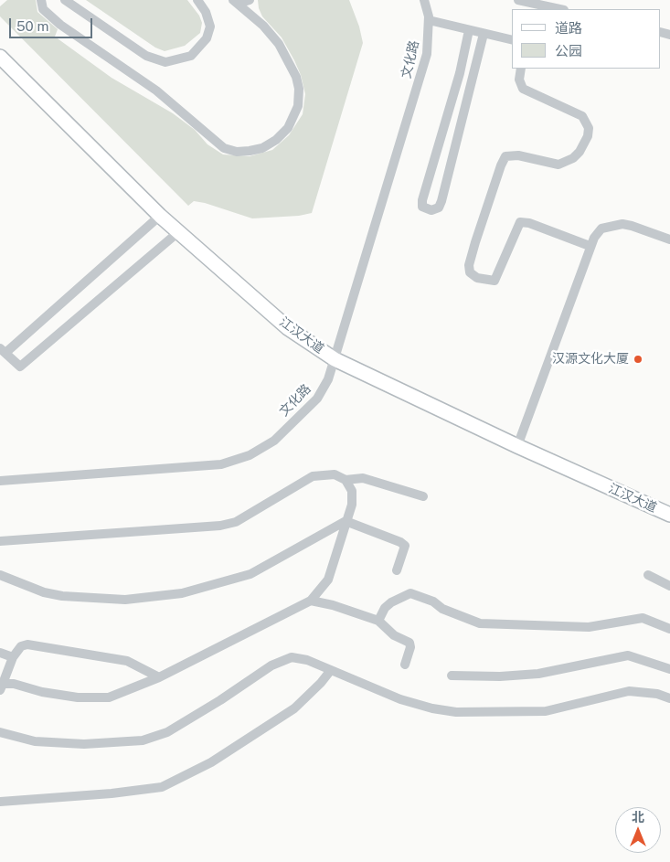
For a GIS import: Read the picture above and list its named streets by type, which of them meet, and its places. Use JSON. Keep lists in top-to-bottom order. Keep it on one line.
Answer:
{"streets":{"main road":["江汉大道"],"street":["文化路"]},"crossings":[["文化路","江汉大道"]],"places":["汉源文化大厦"],"legend":["道路","公园"],"scale_bar":"50 m","north":"top"}
